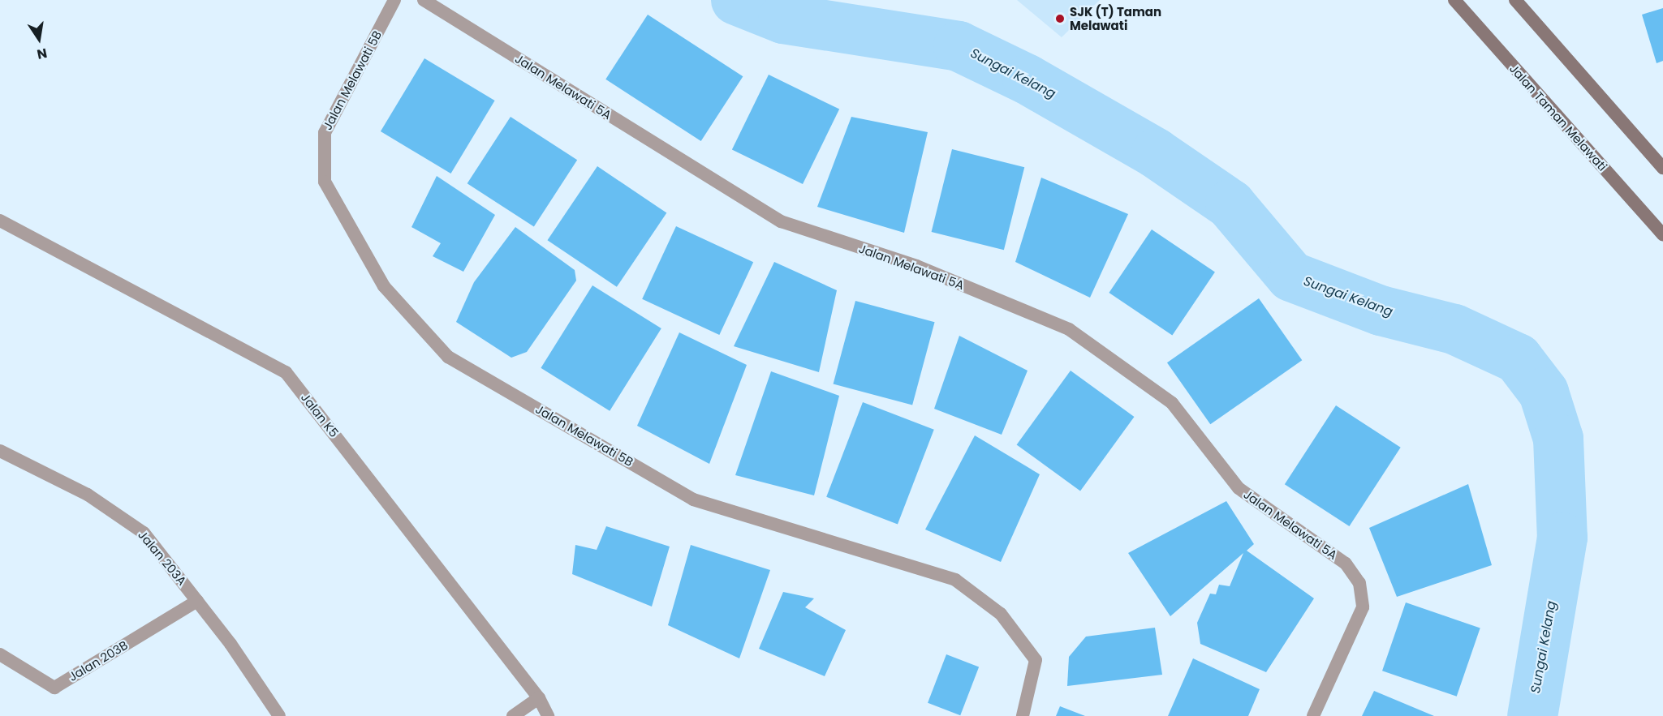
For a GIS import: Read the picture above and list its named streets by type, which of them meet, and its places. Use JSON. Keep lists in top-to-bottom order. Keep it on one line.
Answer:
{"streets":{"main road":["Jalan Taman Melawati"],"street":["Jalan Melawati 5B","Jalan Melawati 5A","Jalan K5","Jalan 203A","Jalan 203B"]},"crossings":[["Jalan 203A","Jalan 203B"]],"water":["Sungai Kelang"],"places":["SJK (T) Taman Melawati"],"north":"bottom"}
